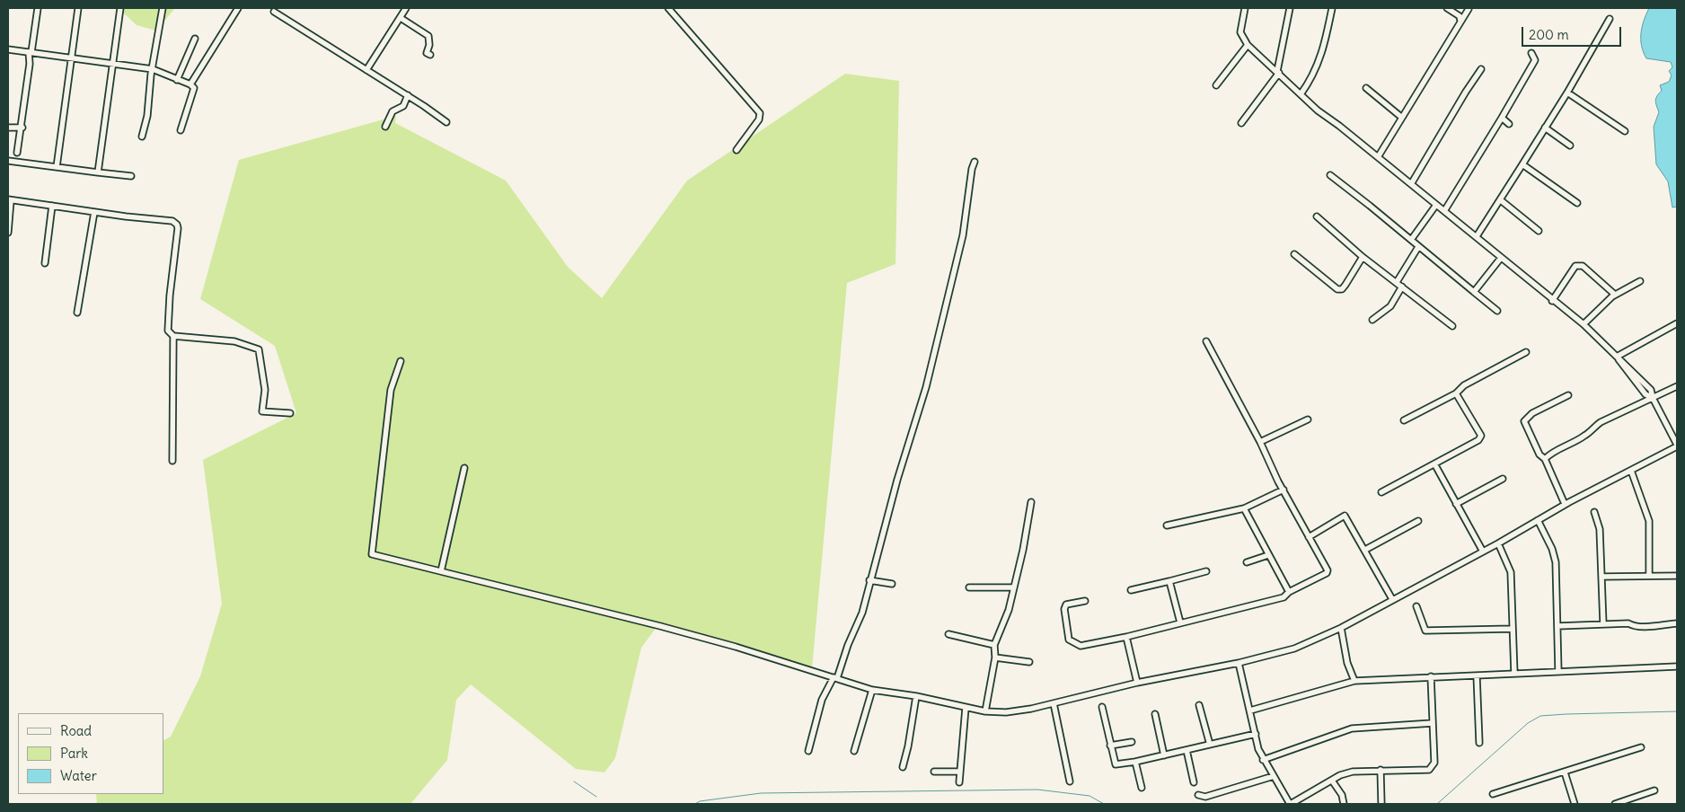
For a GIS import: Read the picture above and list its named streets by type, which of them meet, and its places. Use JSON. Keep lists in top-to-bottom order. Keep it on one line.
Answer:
{"legend":["Road","Park","Water"],"scale_bar":"200 m"}
